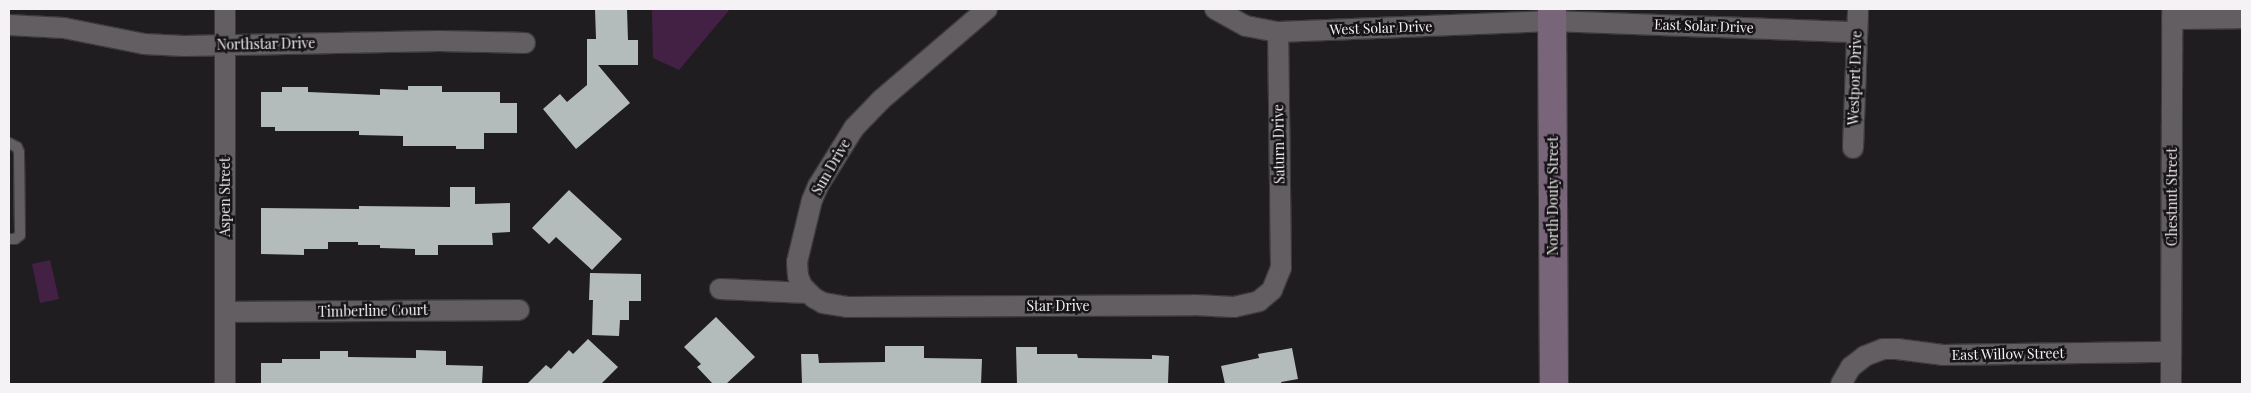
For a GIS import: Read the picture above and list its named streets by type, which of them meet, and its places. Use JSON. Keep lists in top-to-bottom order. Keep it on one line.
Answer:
{"streets":{"street":["East Solar Drive","West Solar Drive","Northstar Drive","Westport Drive","Saturn Drive","Sun Drive","North Douty Street","Aspen Street","Chestnut Street","Star Drive","Timberline Court","East Willow Street"]},"crossings":[["East Solar Drive","West Solar Drive"],["East Solar Drive","Westport Drive"],["East Solar Drive","North Douty Street"],["West Solar Drive","Saturn Drive"],["West Solar Drive","North Douty Street"],["Northstar Drive","Aspen Street"],["Saturn Drive","Star Drive"],["Sun Drive","Star Drive"],["Aspen Street","Timberline Court"],["Chestnut Street","East Willow Street"]]}
